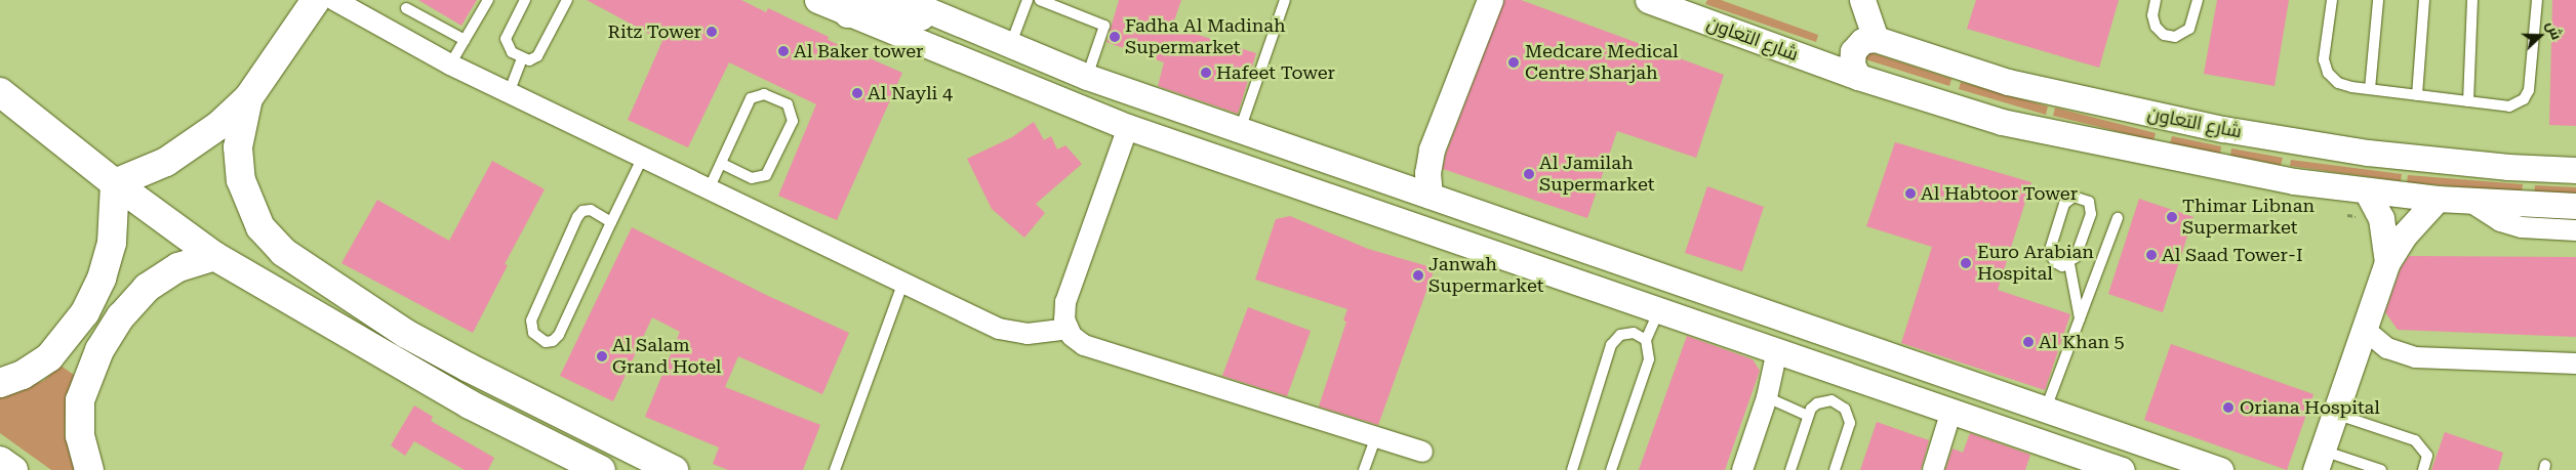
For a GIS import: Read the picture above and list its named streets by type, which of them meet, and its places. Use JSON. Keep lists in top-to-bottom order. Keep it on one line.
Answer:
{"streets":{"street":["شارع التعاون"]},"places":["Ritz Tower","Fadha Al Madinah Supermarket","Al Baker tower","Medcare Medical Centre Sharjah","Hafeet Tower","Al Nayli 4","Al Jamilah Supermarket","Al Habtoor Tower","Thimar Libnan Supermarket","Al Saad Tower-I","Euro Arabian Hospital","Janwah Supermarket","Al Khan 5","Al Salam Grand Hotel","Oriana Hospital"],"north":"right"}
